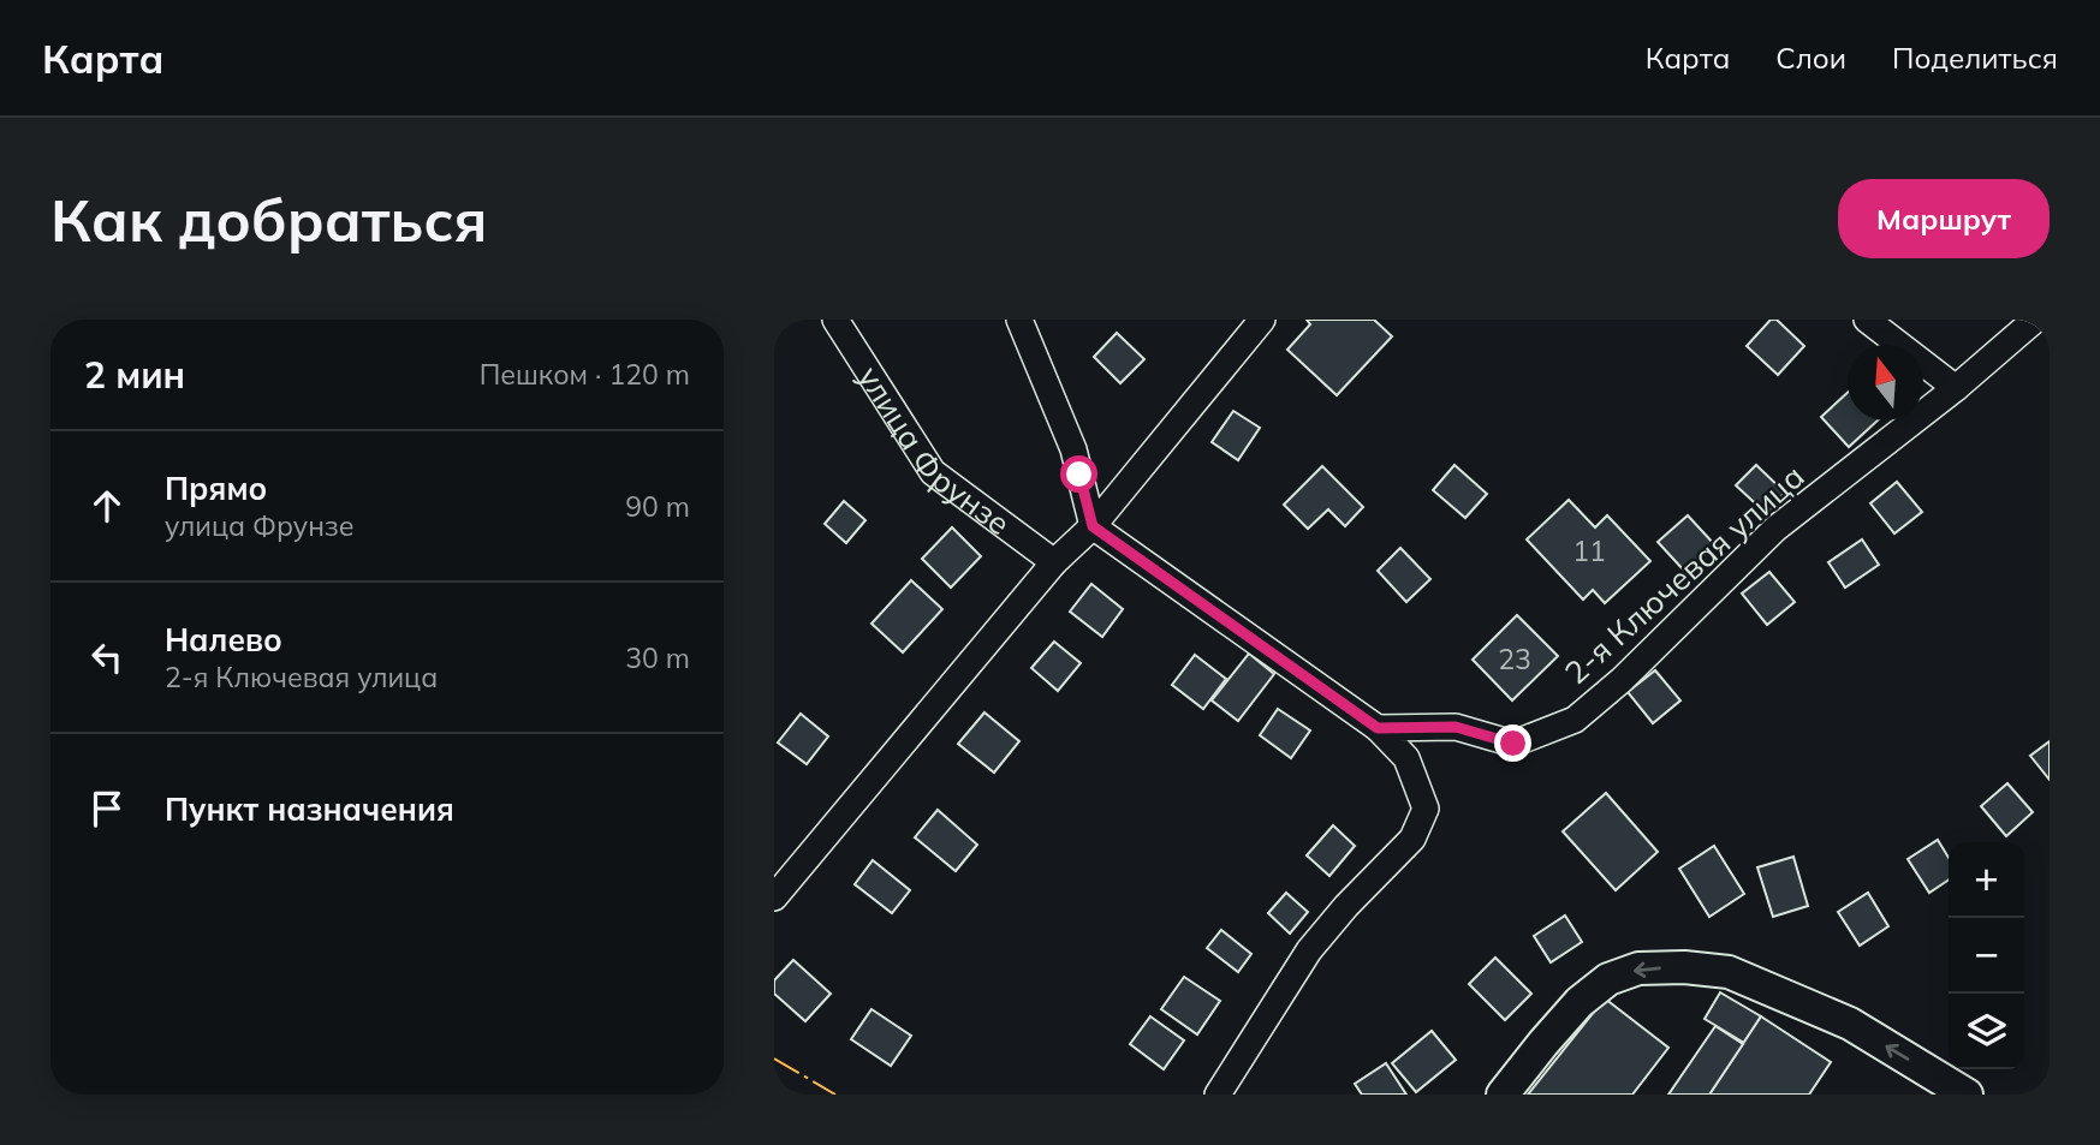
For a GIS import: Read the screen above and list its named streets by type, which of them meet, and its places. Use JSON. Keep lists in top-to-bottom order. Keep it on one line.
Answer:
{"streets":{"street":["улица Фрунзе","2-я Ключевая улица"]},"house_numbers":["11","23"],"north":"top","page":{"header":"Карта","nav":["Карта","Слои","Поделиться"],"buttons":"Маршрут","title":"Как добраться","heading":["2 мин","Пешком · 120 m"],"list":[["Прямо","улица Фрунзе","90 m"],["Налево","2-я Ключевая улица","30 m"],"Пункт назначения"],"map_buttons":["+","−"]}}
